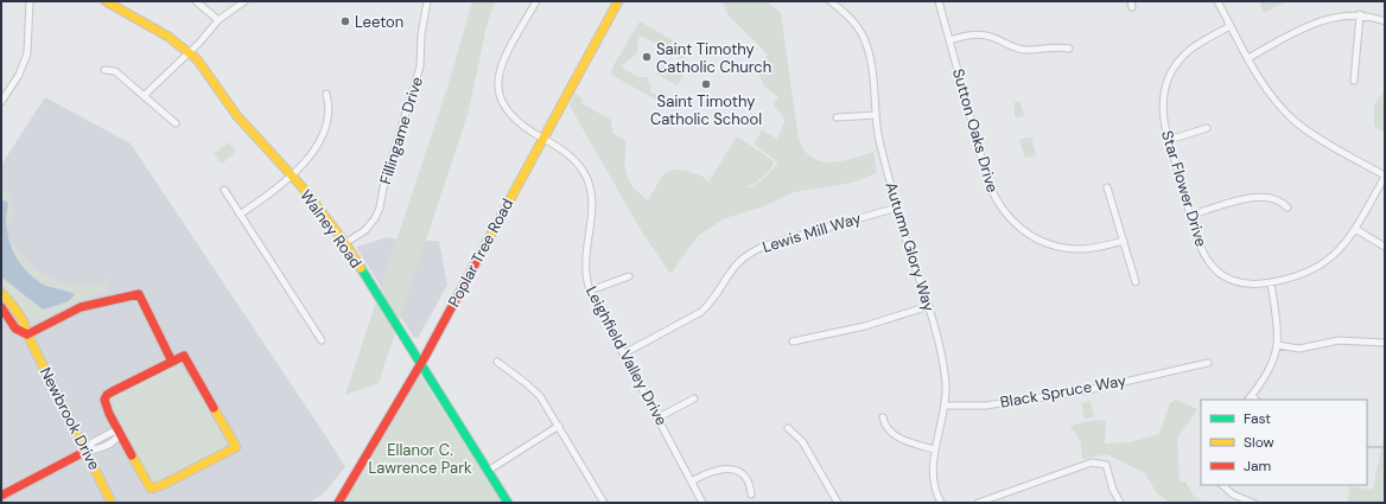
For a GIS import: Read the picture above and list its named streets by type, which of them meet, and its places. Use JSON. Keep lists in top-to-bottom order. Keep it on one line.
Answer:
{"streets":{"main road":["Walney Road","Poplar Tree Road","Newbrook Drive"],"street":["Fillingame Drive","Sutton Oaks Drive","Star Flower Drive","Lewis Mill Way","Autumn Glory Way","Leighfield Valley Drive","Black Spruce Way"]},"crossings":[["Fillingame Drive","Walney Road"],["Walney Road","Poplar Tree Road"],["Lewis Mill Way","Autumn Glory Way"],["Lewis Mill Way","Leighfield Valley Drive"],["Autumn Glory Way","Black Spruce Way"],["Poplar Tree Road","Leighfield Valley Drive"]],"parks":["Ellanor C. Lawrence Park"],"places":["Leeton","Saint Timothy Catholic Church","Saint Timothy Catholic School"],"legend":["Fast","Slow","Jam"]}
